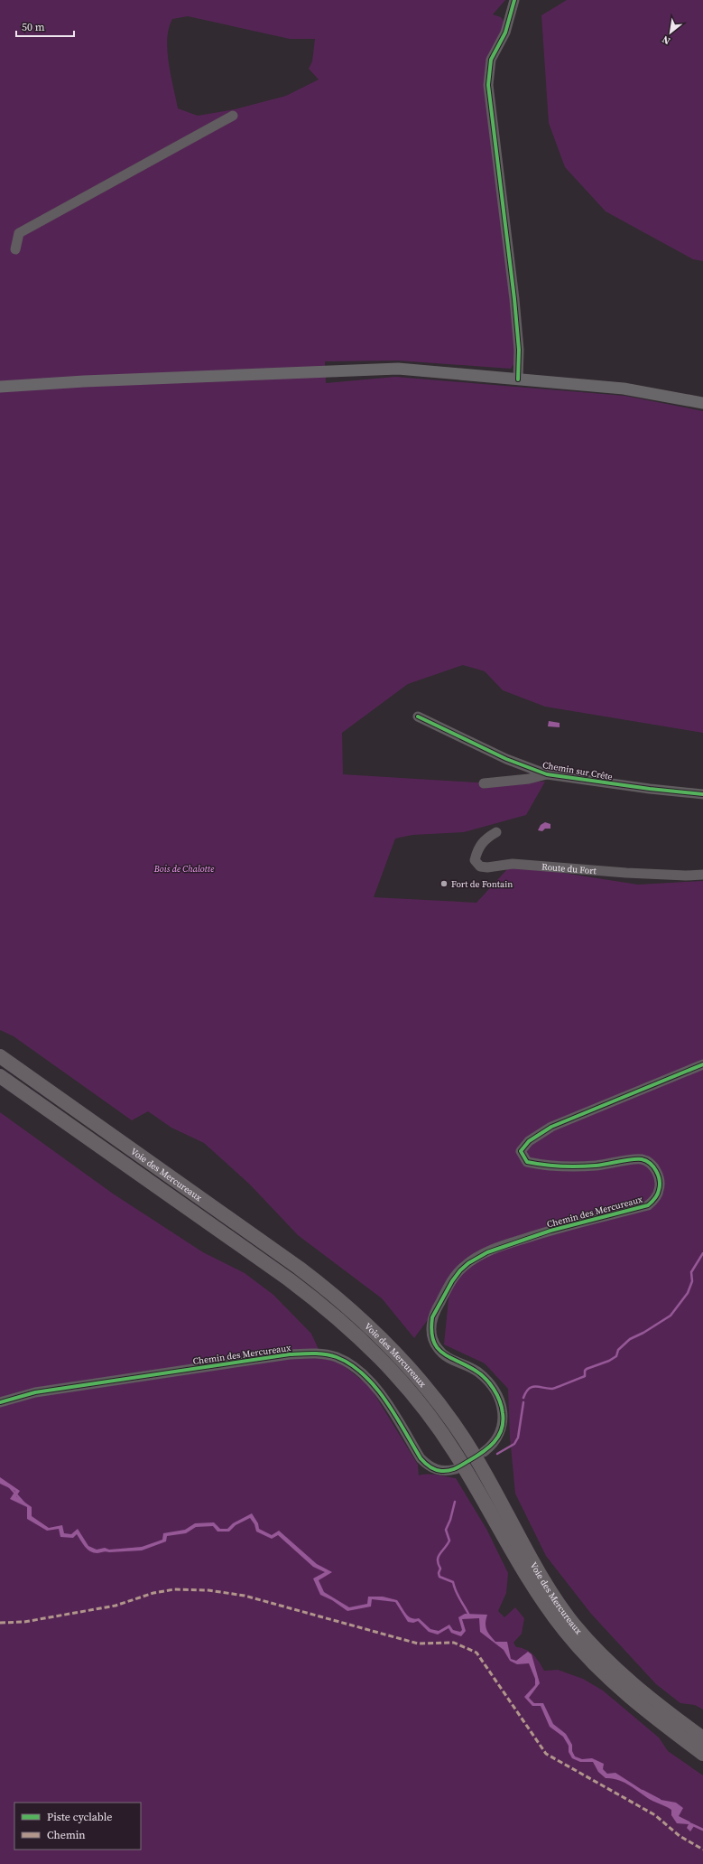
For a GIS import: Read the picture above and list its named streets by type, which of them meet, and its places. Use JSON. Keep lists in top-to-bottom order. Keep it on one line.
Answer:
{"streets":{"highway":["Voie des Mercureaux"],"street":["Chemin sur Crête","Route du Fort","Chemin des Mercureaux"]},"parks":["Bois de Chalotte"],"places":["Fort de Fontain"],"legend":["Piste cyclable","Chemin"],"scale_bar":"50 m","north":"bottom left"}
